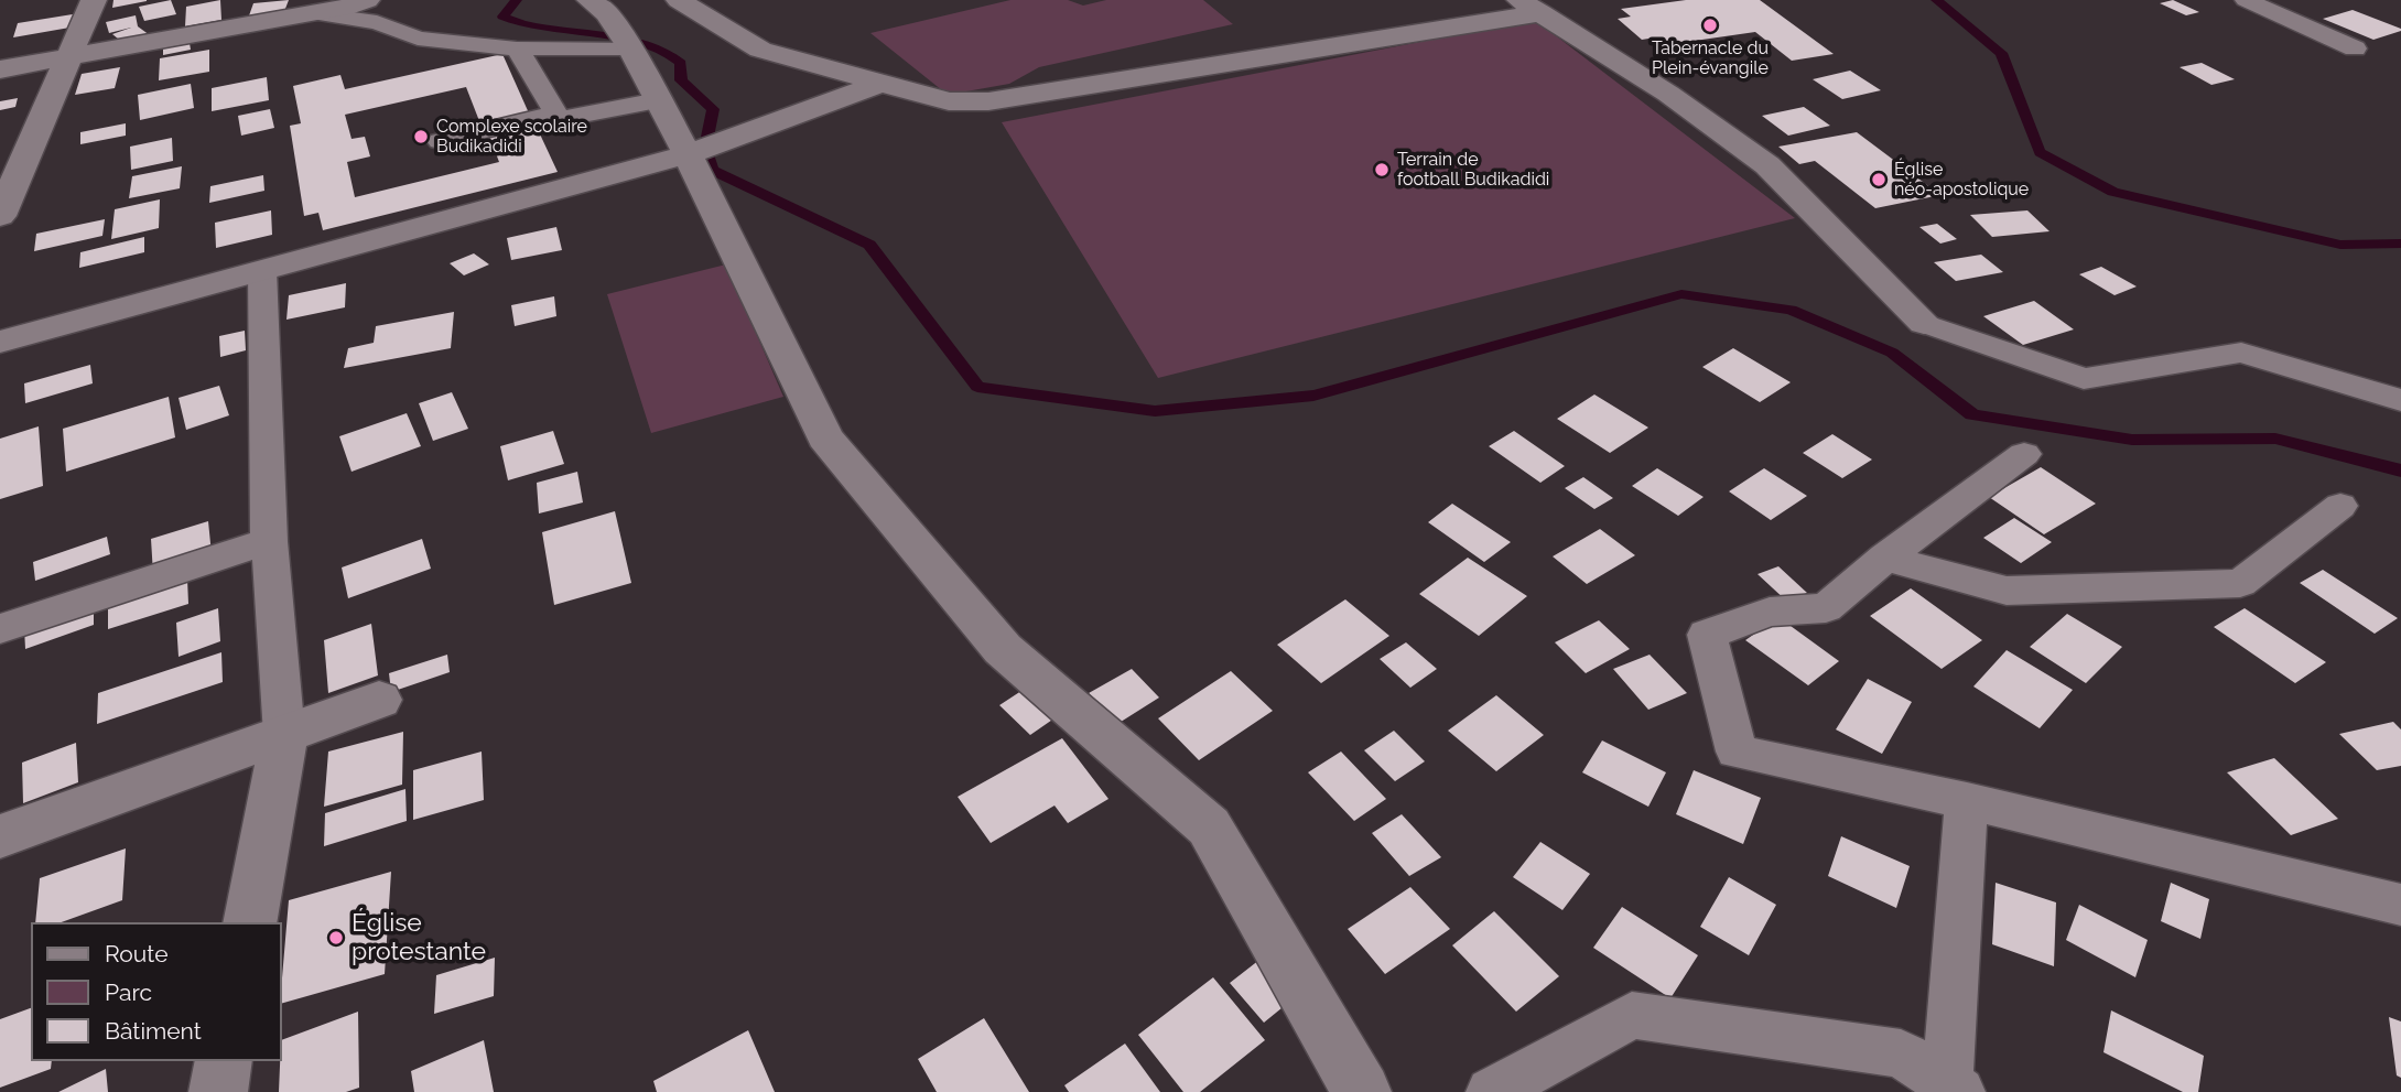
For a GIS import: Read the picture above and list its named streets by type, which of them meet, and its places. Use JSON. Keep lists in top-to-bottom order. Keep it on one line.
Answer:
{"places":["Tabernacle du Plein-évangile","Complexe scolaire Budikadidi","Terrain de football Budikadidi","Église néo-apostolique","Église protestante"],"legend":["Route","Parc","Bâtiment"]}
